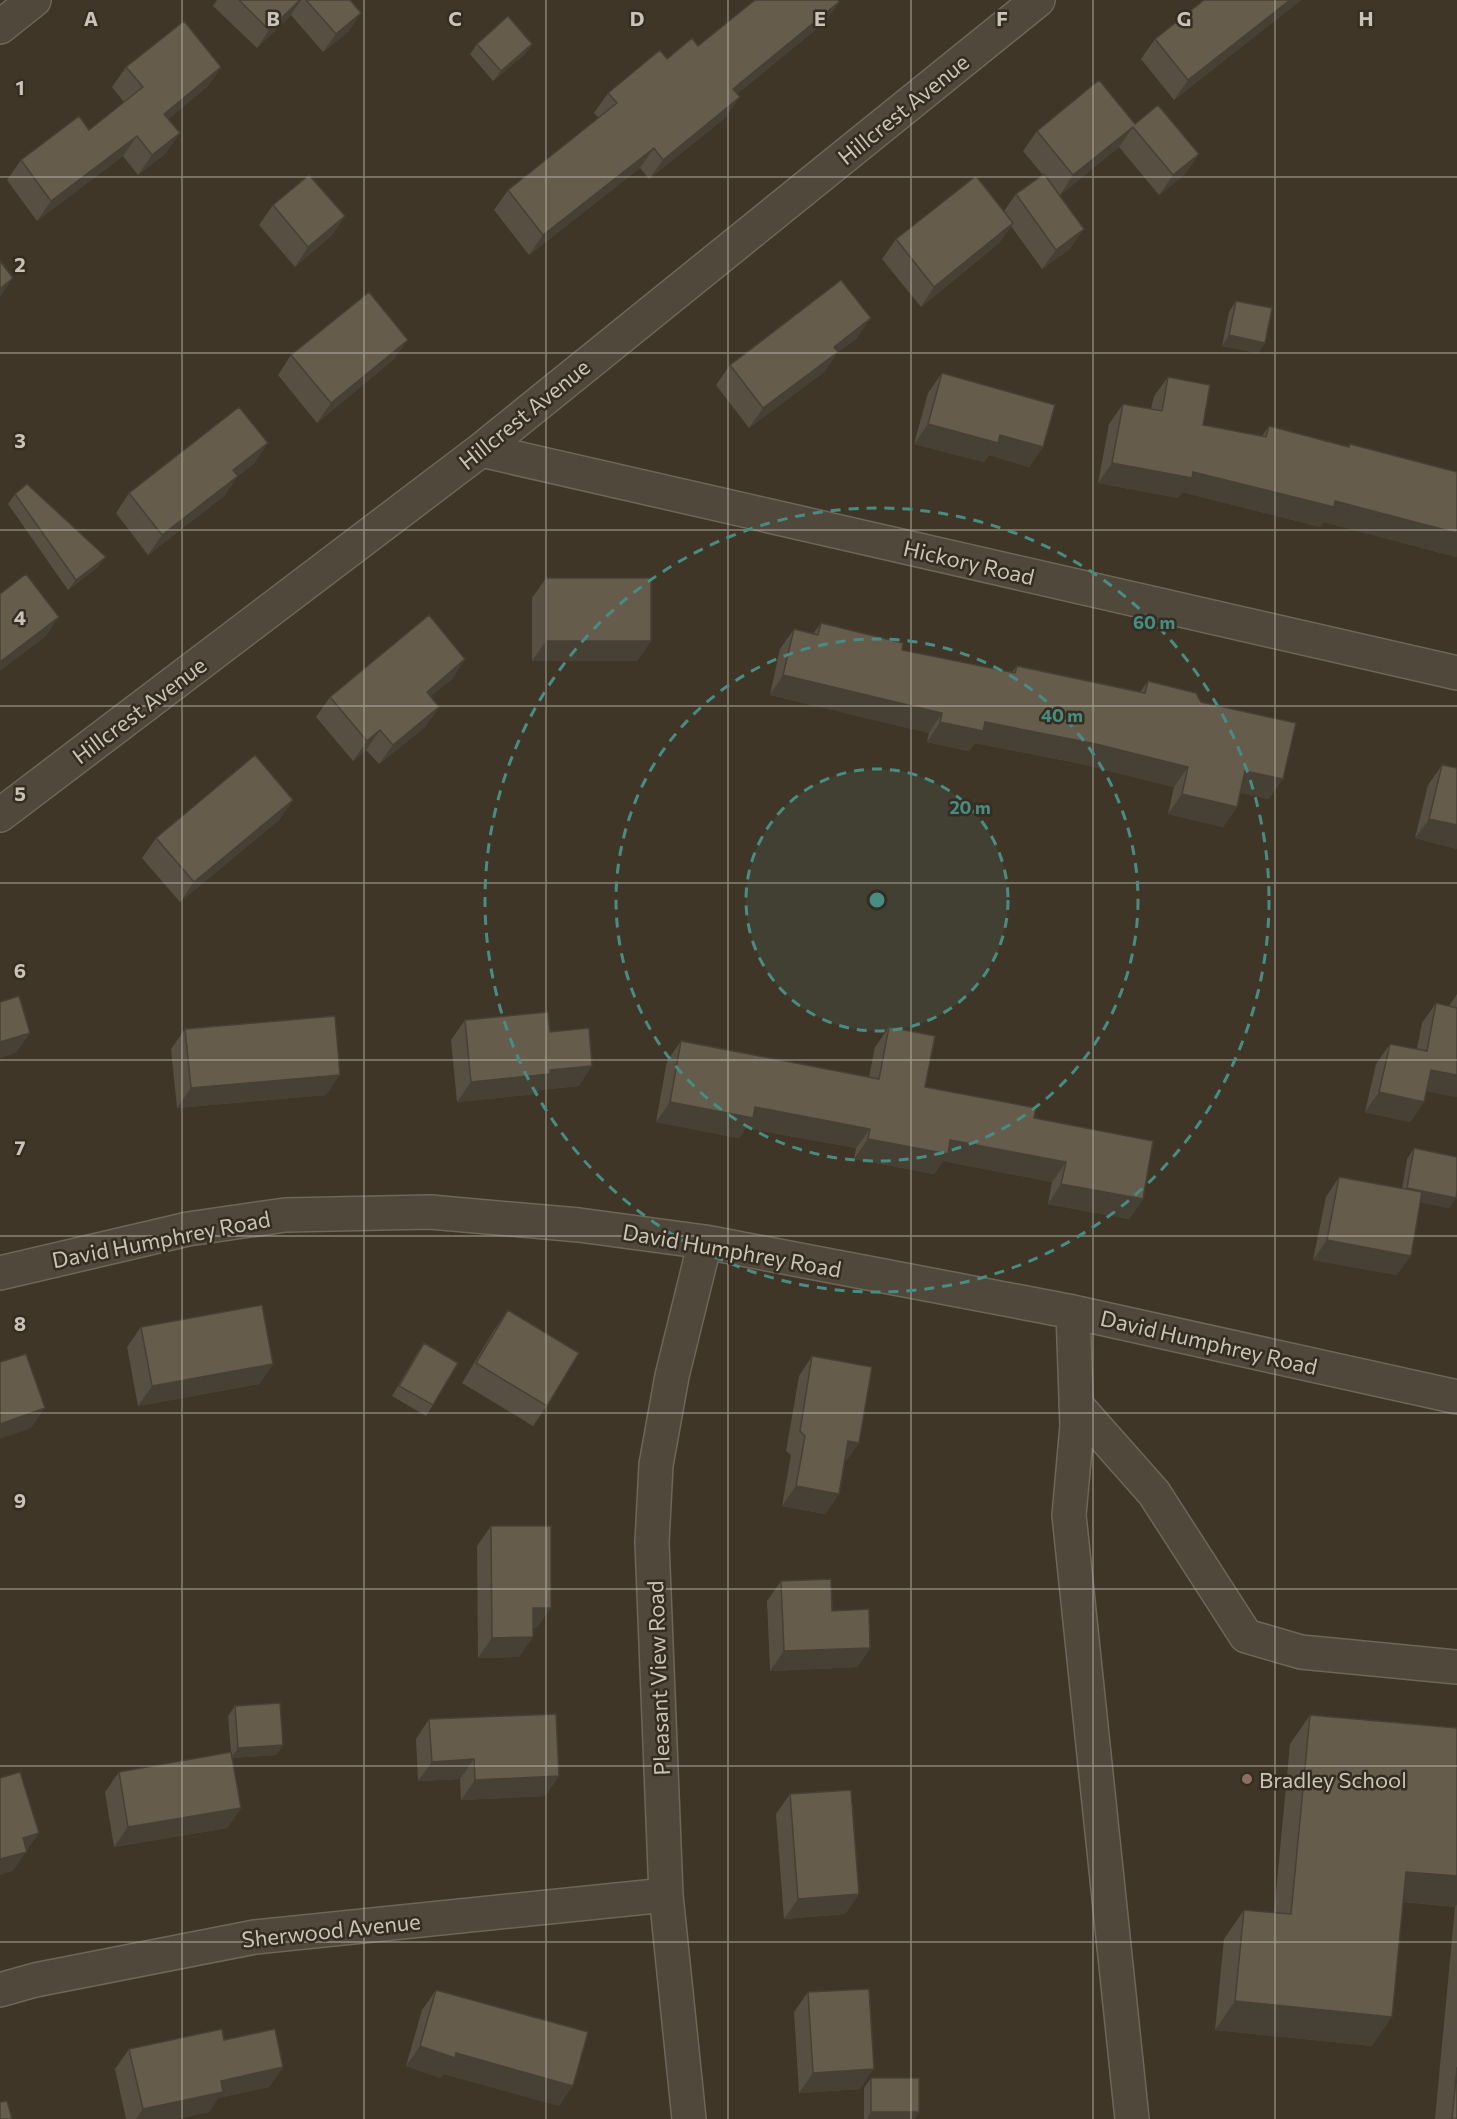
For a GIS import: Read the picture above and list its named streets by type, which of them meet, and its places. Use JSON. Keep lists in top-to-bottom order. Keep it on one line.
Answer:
{"streets":{"street":["Hillcrest Avenue","Hickory Road","David Humphrey Road","Pleasant View Road","Sherwood Avenue"]},"crossings":[["Hillcrest Avenue","Hickory Road"],["David Humphrey Road","Pleasant View Road"],["Pleasant View Road","Sherwood Avenue"]],"places":["Bradley School"],"grid":{"columns":["A","B","C","D","E","F","G","H"],"rows":["1","2","3","4","5","6","7","8","9"]},"rings":["60 m","40 m","20 m"]}
